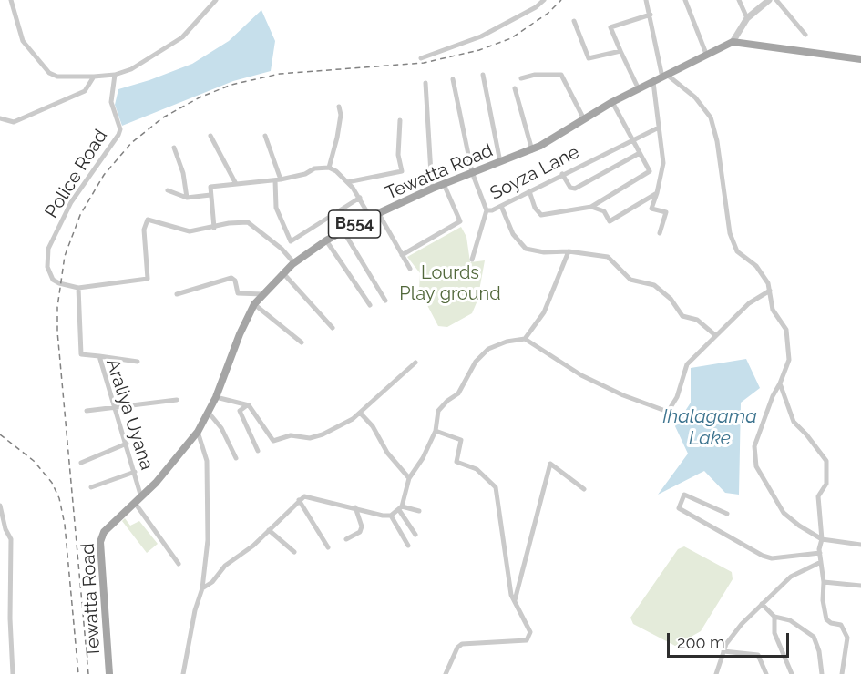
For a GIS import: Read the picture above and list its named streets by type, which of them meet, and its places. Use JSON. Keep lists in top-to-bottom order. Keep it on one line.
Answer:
{"streets":{"main road":["Tewatta Road","B554"],"street":["Soyza Lane","Police Road","Araliya Uyana"]},"crossings":[["Tewatta Road","Soyza Lane"],["Tewatta Road","Araliya Uyana"],["Police Road","Araliya Uyana"]],"water":["Ihalagama Lake"],"parks":["Lourds Play ground"],"scale_bar":"200 m"}
